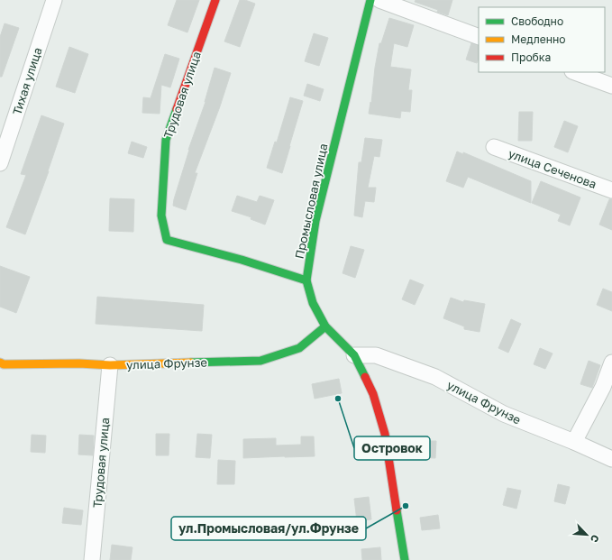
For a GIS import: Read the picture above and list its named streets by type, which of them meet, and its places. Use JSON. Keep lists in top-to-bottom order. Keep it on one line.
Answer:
{"streets":{"street":["Тихая улица","Трудовая улица","улица Сеченова","Промысловая улица","улица Фрунзе"]},"crossings":[["Трудовая улица","Промысловая улица"],["Трудовая улица","улица Фрунзе"],["Промысловая улица","улица Фрунзе"]],"places":["Островок","ул.Промысловая/ул.Фрунзе"],"legend":["Свободно","Медленно","Пробка"],"north":"bottom right"}
